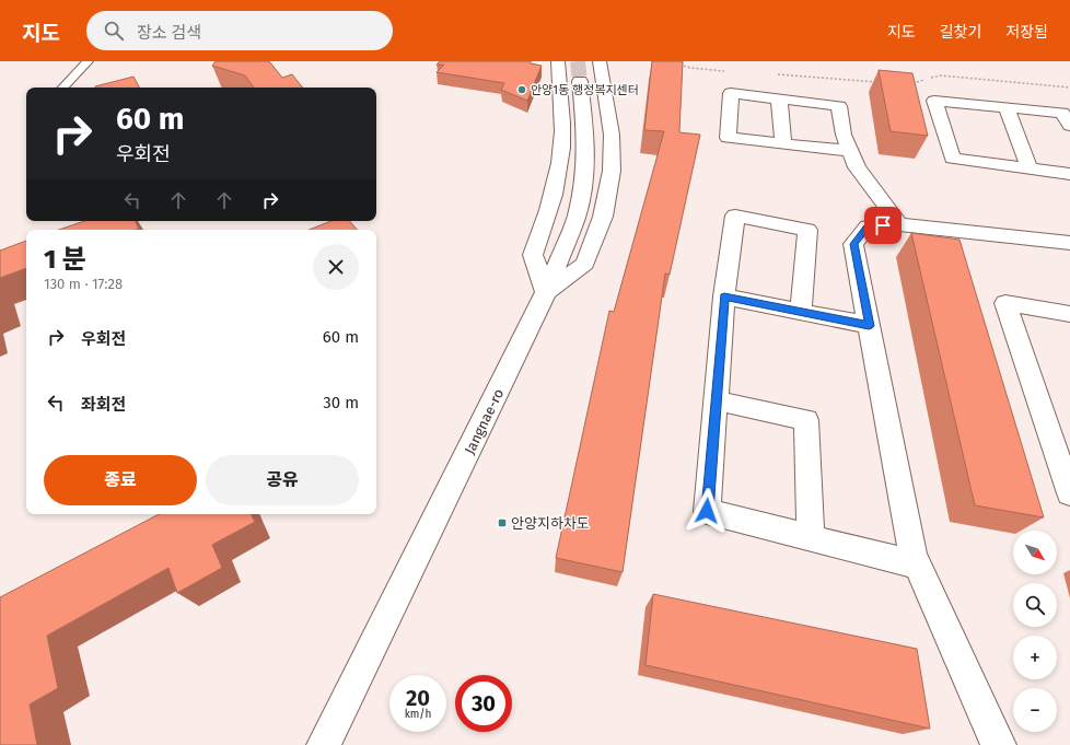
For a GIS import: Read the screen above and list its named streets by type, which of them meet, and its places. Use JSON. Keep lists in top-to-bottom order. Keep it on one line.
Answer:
{"streets":{"street":["Jangnae-ro"]},"places":{"other":["안양1동 행정복지센터"],"transit":["안양지하차도"]},"north":"bottom right","page":{"header":"지도","search":"장소 검색","nav":["지도","길찾기","저장됨"],"turn":["60 m","우회전"],"heading":["1 분","130 m · 17:28"],"list":[{"name":"우회전","value":"60 m"},{"name":"좌회전","value":"30 m"}],"buttons":["종료","공유"],"map_buttons":["+","−"],"speed":"20 km/h","limit":"30"}}
